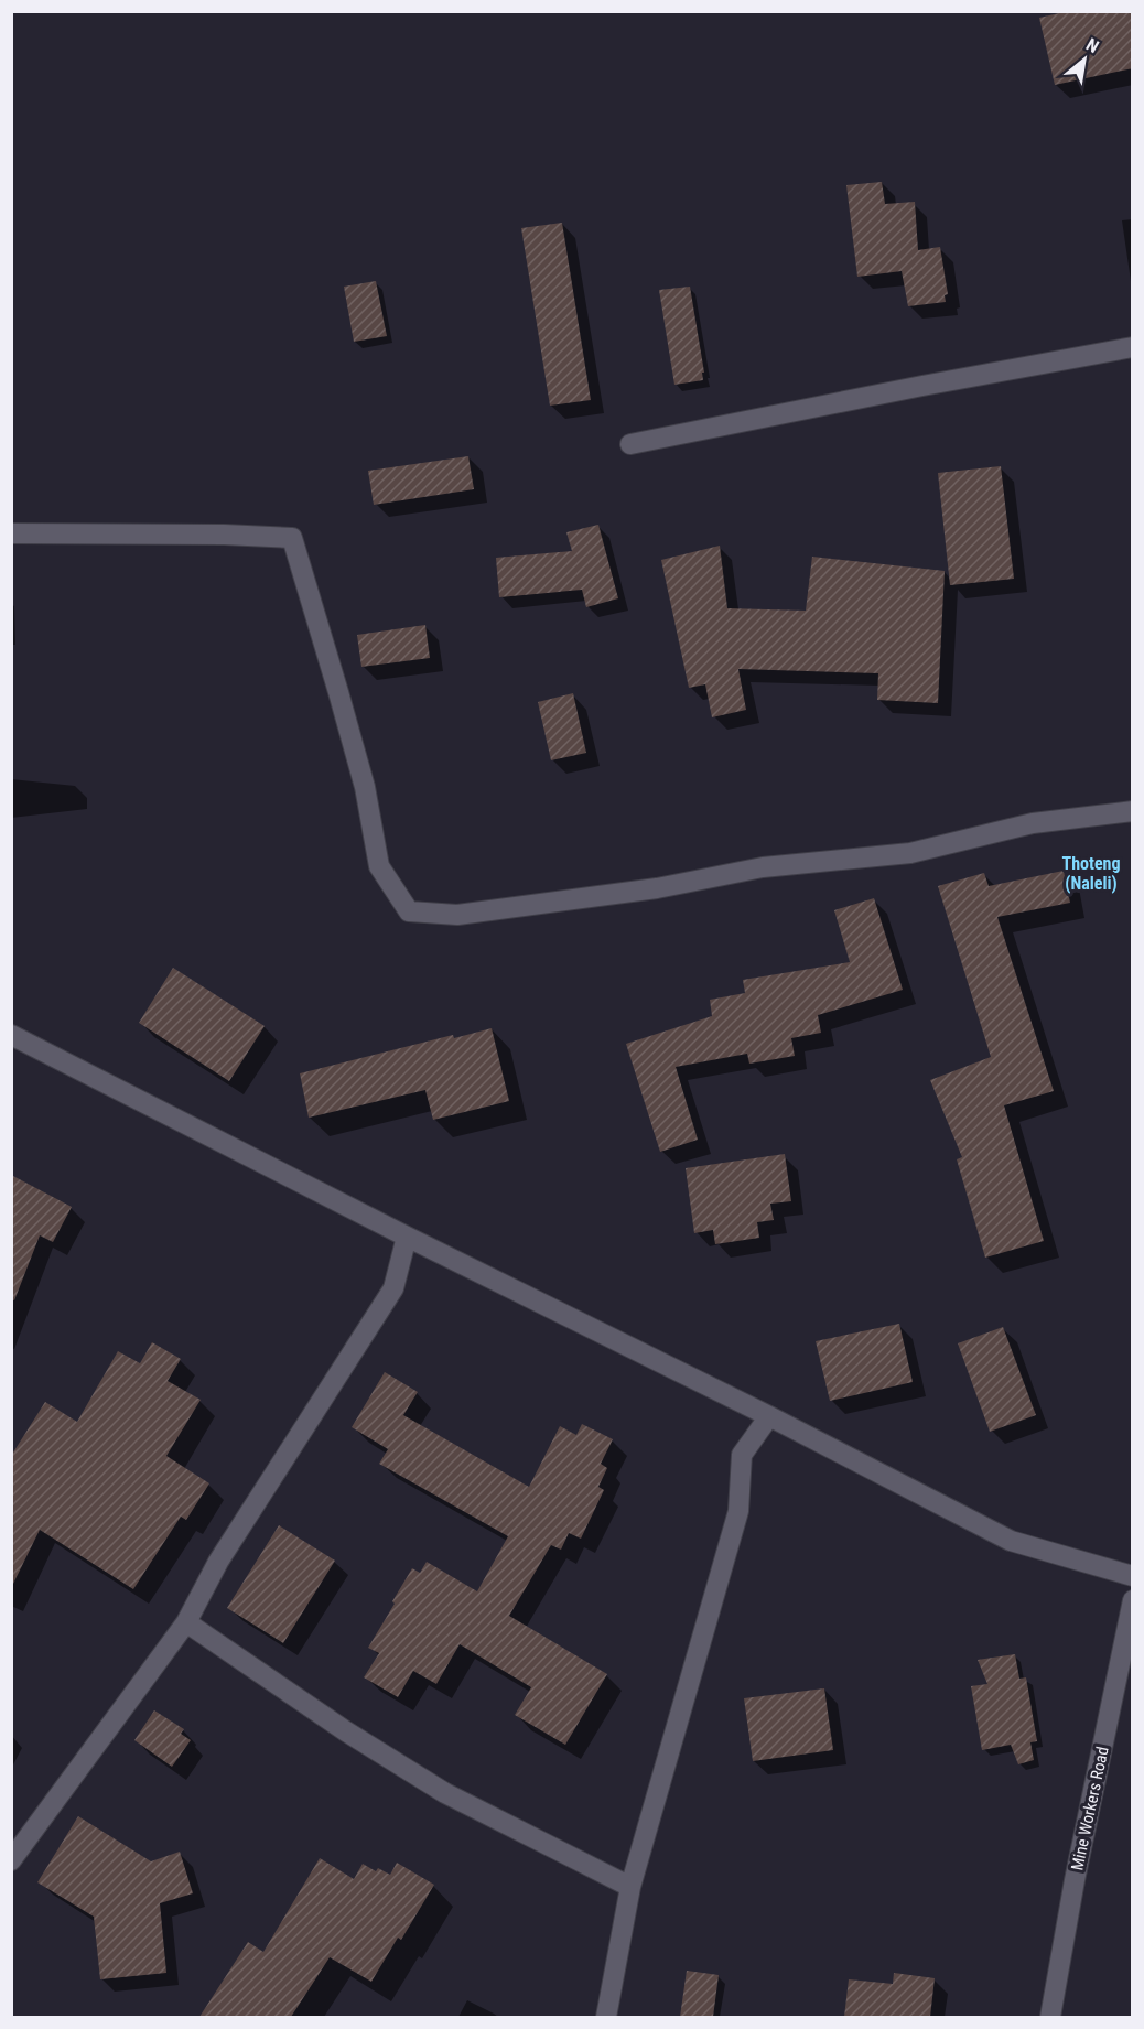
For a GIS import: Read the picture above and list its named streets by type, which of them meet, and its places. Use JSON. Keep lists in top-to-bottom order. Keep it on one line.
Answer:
{"streets":{"street":["Mine Workers Road"]},"districts":["Thoteng (Naleli)"],"north":"top right"}
